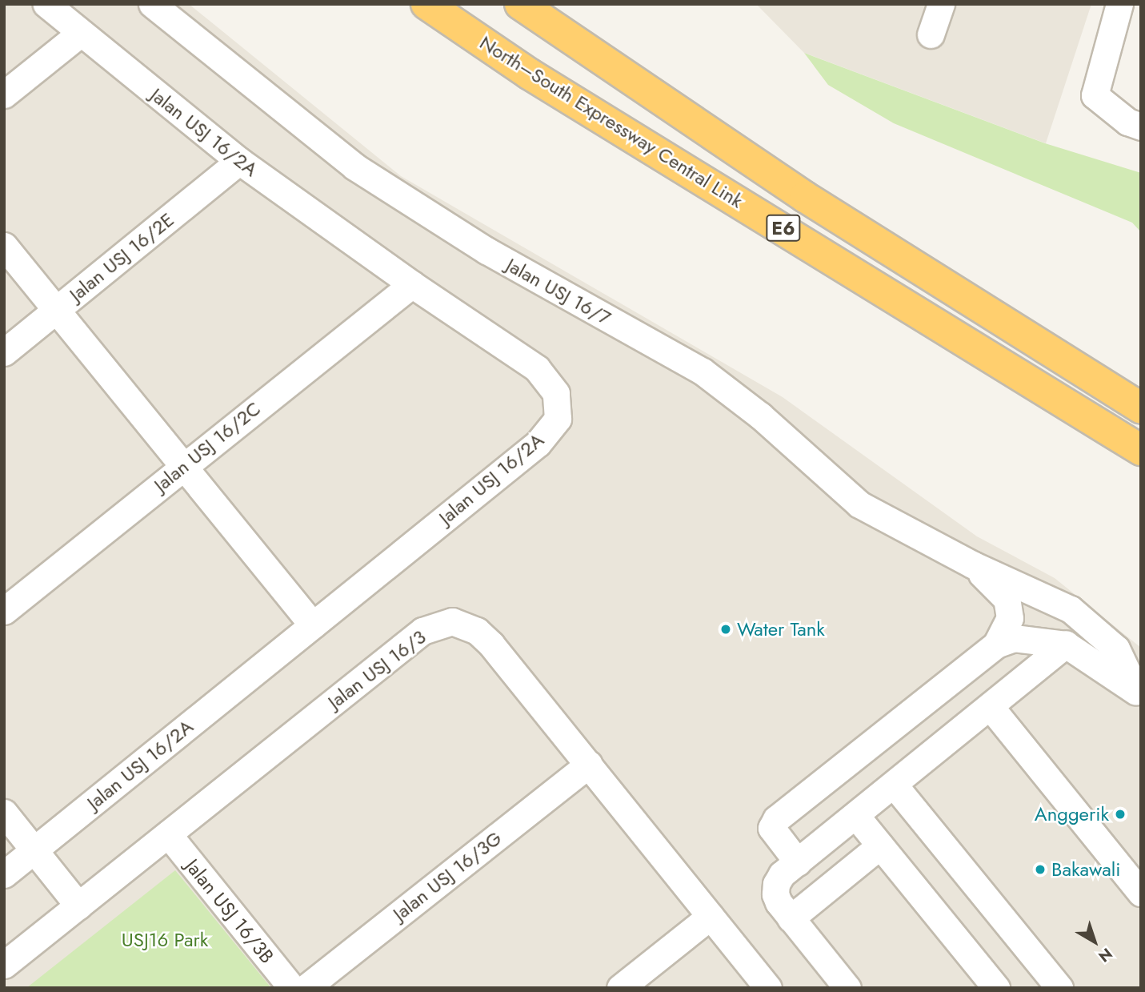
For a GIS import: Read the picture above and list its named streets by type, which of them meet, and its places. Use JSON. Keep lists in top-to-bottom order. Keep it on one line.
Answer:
{"streets":{"highway":["North–South Expressway Central Link","E6"],"street":["Jalan USJ 16/2A","Jalan USJ 16/2E","Jalan USJ 16/7","Jalan USJ 16/2C","Jalan USJ 16/3","Jalan USJ 16/3G","Jalan USJ 16/3B"]},"crossings":[["Jalan USJ 16/2A","Jalan USJ 16/2E"],["Jalan USJ 16/2A","Jalan USJ 16/2C"],["Jalan USJ 16/3","Jalan USJ 16/3G"],["Jalan USJ 16/3","Jalan USJ 16/3B"]],"parks":["USJ16 Park"],"places":["Water Tank","Anggerik","Bakawali"],"north":"bottom right"}
